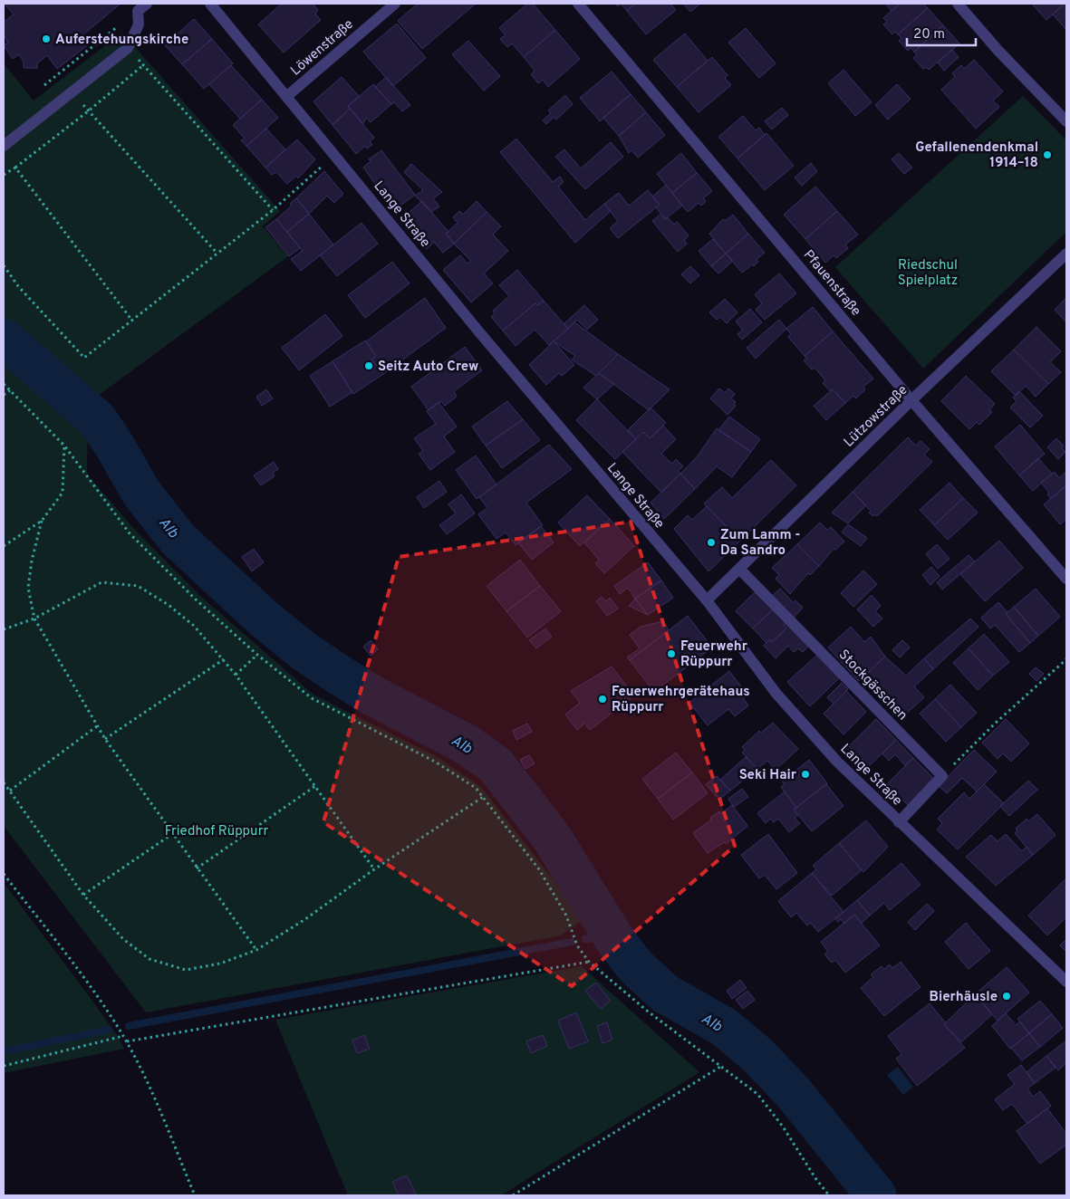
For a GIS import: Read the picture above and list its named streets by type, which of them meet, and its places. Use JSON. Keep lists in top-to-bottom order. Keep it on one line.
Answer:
{"streets":{"street":["Löwenstraße","Lange Straße","Pfauenstraße","Lützowstraße","Stockgässchen"]},"crossings":[["Löwenstraße","Lange Straße"],["Lange Straße","Lützowstraße"],["Pfauenstraße","Lützowstraße"],["Lützowstraße","Stockgässchen"]],"water":["Alb"],"parks":["Riedschul Spielplatz","Friedhof Rüppurr"],"places":["Auferstehungskirche","Gefallenendenkmal 1914–18","Seitz Auto Crew","Zum Lamm - Da Sandro","Feuerwehr Rüppurr","Feuerwehrgerätehaus Rüppurr","Seki Hair","Bierhäusle"],"scale_bar":"20 m"}
